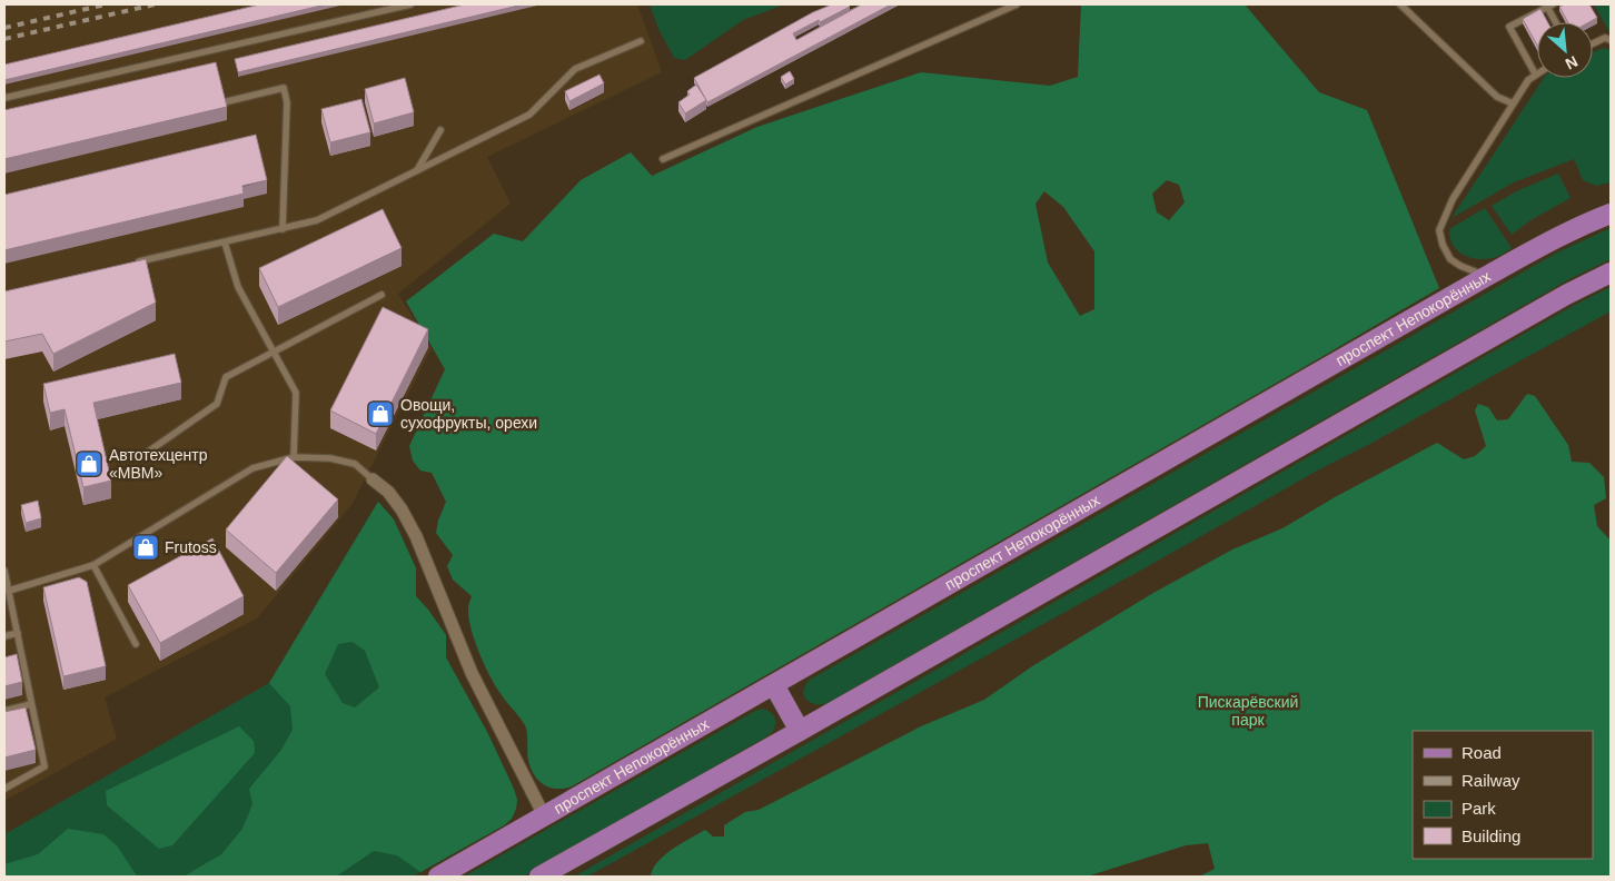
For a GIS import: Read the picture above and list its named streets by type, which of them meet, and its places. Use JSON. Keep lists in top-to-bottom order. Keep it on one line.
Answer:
{"streets":{"main road":["проспект Непокорённых"]},"parks":["Пискарёвский парк"],"places":{"shop":["Овощи, сухофрукты, орехи","Автотехцентр «МВМ»","Frutoss"]},"legend":["Road","Railway","Park","Building"],"north":"bottom right"}
